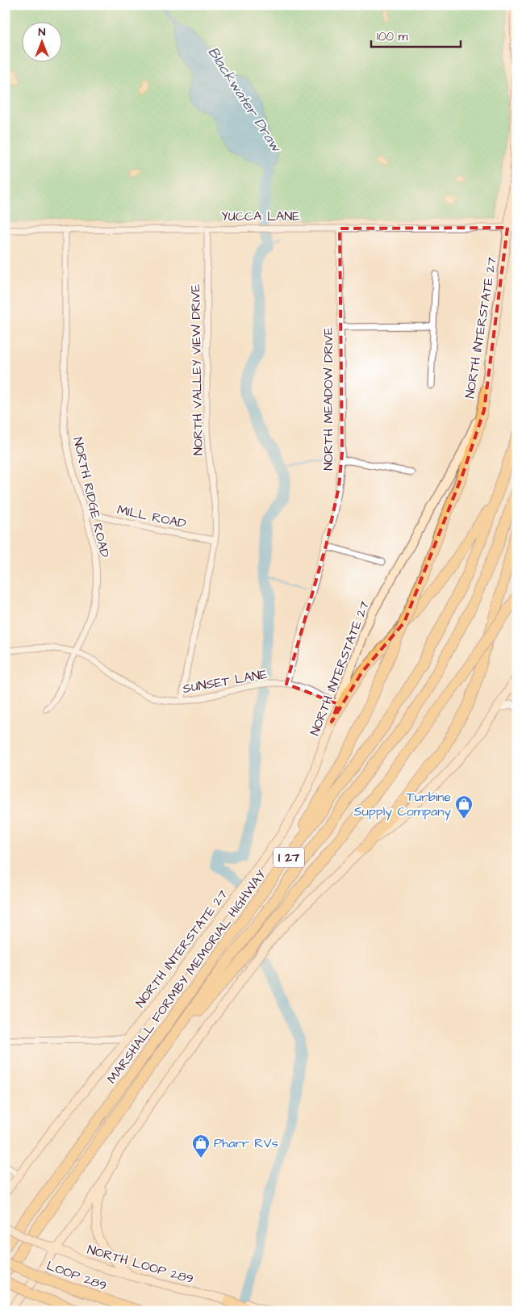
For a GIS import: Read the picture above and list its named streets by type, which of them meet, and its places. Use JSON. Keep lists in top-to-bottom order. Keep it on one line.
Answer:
{"streets":{"highway":["I 27","MARSHALL FORMBY MEMORIAL HIGHWAY","LOOP 289"],"main road":["NORTH INTERSTATE 27","NORTH LOOP 289"],"street":["YUCCA LANE","NORTH VALLEY VIEW DRIVE","NORTH MEADOW DRIVE","NORTH RIDGE ROAD","MILL ROAD","SUNSET LANE"]},"crossings":[["YUCCA LANE","NORTH INTERSTATE 27"],["YUCCA LANE","NORTH VALLEY VIEW DRIVE"],["YUCCA LANE","NORTH MEADOW DRIVE"],["YUCCA LANE","NORTH RIDGE ROAD"],["NORTH INTERSTATE 27","SUNSET LANE"],["NORTH VALLEY VIEW DRIVE","MILL ROAD"],["NORTH VALLEY VIEW DRIVE","SUNSET LANE"],["NORTH MEADOW DRIVE","SUNSET LANE"],["NORTH RIDGE ROAD","MILL ROAD"],["NORTH RIDGE ROAD","SUNSET LANE"]],"water":["Blackwater Draw"],"places":{"shop":["Turbine Supply Company","Pharr RVs"]},"scale_bar":"100 m","north":"top"}
